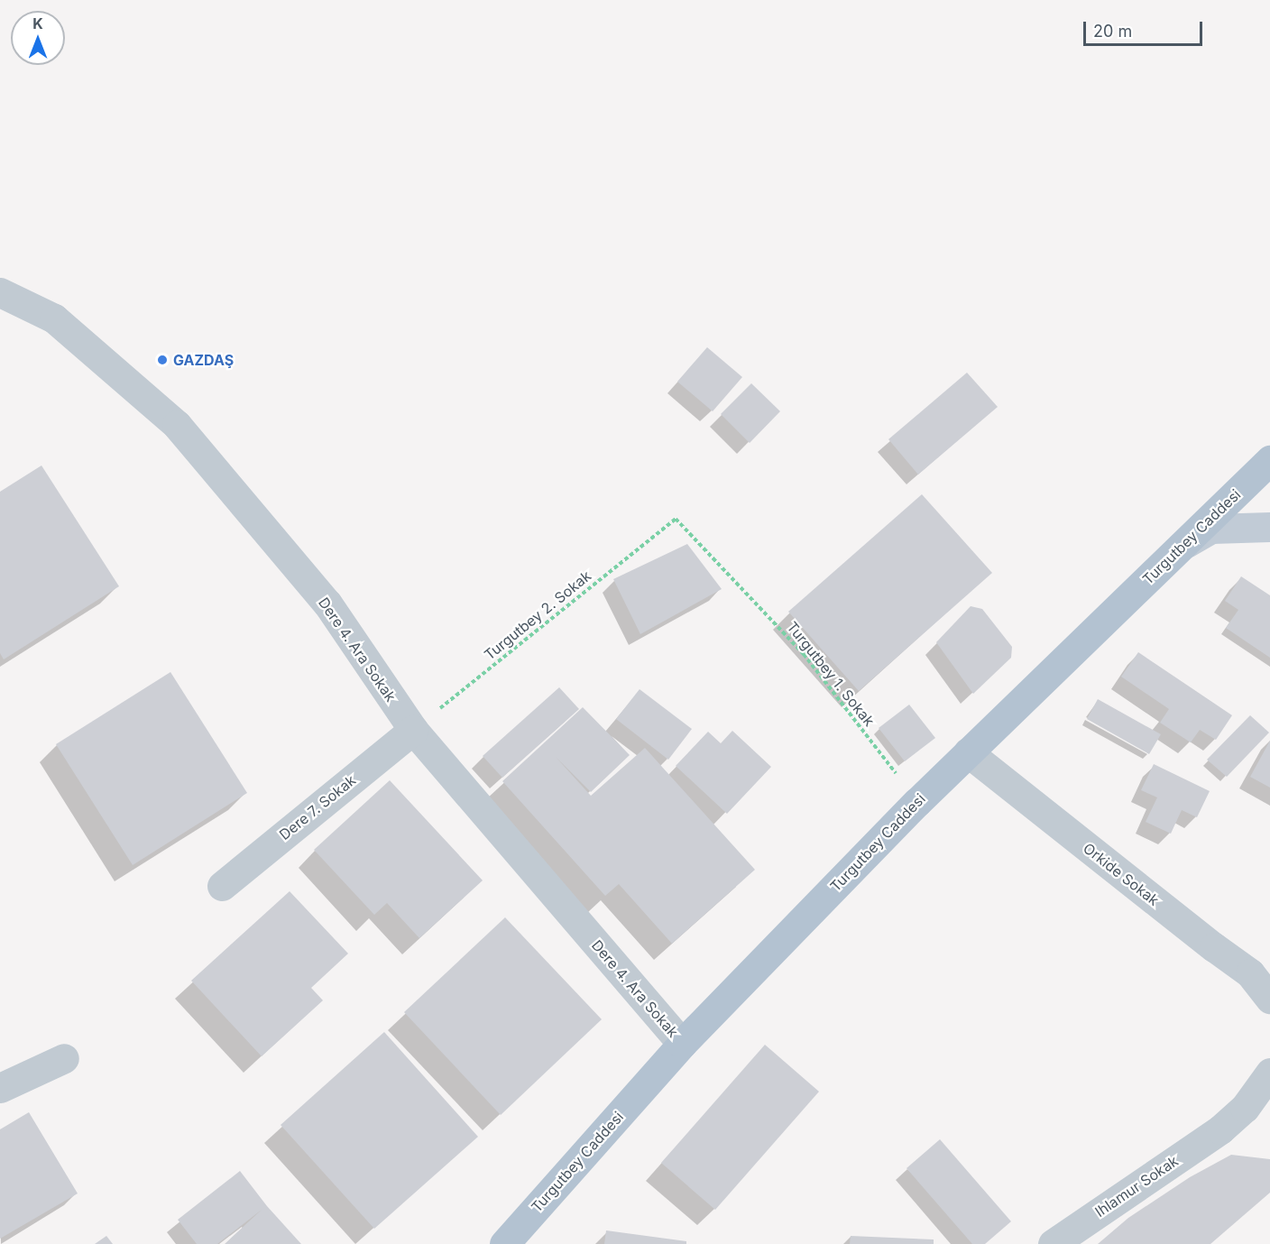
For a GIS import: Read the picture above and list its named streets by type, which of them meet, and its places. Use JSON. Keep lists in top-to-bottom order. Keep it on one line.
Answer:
{"streets":{"main road":["Turgutbey Caddesi"],"street":["Dere 4. Ara Sokak","Dere 7. Sokak","Orkide Sokak","Ihlamur Sokak"],"path":["Turgutbey 2. Sokak","Turgutbey 1. Sokak"]},"crossings":[["Turgutbey Caddesi","Dere 4. Ara Sokak"],["Turgutbey Caddesi","Turgutbey 1. Sokak"],["Turgutbey Caddesi","Orkide Sokak"],["Turgutbey 2. Sokak","Dere 4. Ara Sokak"],["Turgutbey 2. Sokak","Turgutbey 1. Sokak"],["Turgutbey 2. Sokak","Dere 7. Sokak"],["Dere 4. Ara Sokak","Dere 7. Sokak"]],"places":["GAZDAŞ"],"scale_bar":"20 m","north":"top"}
